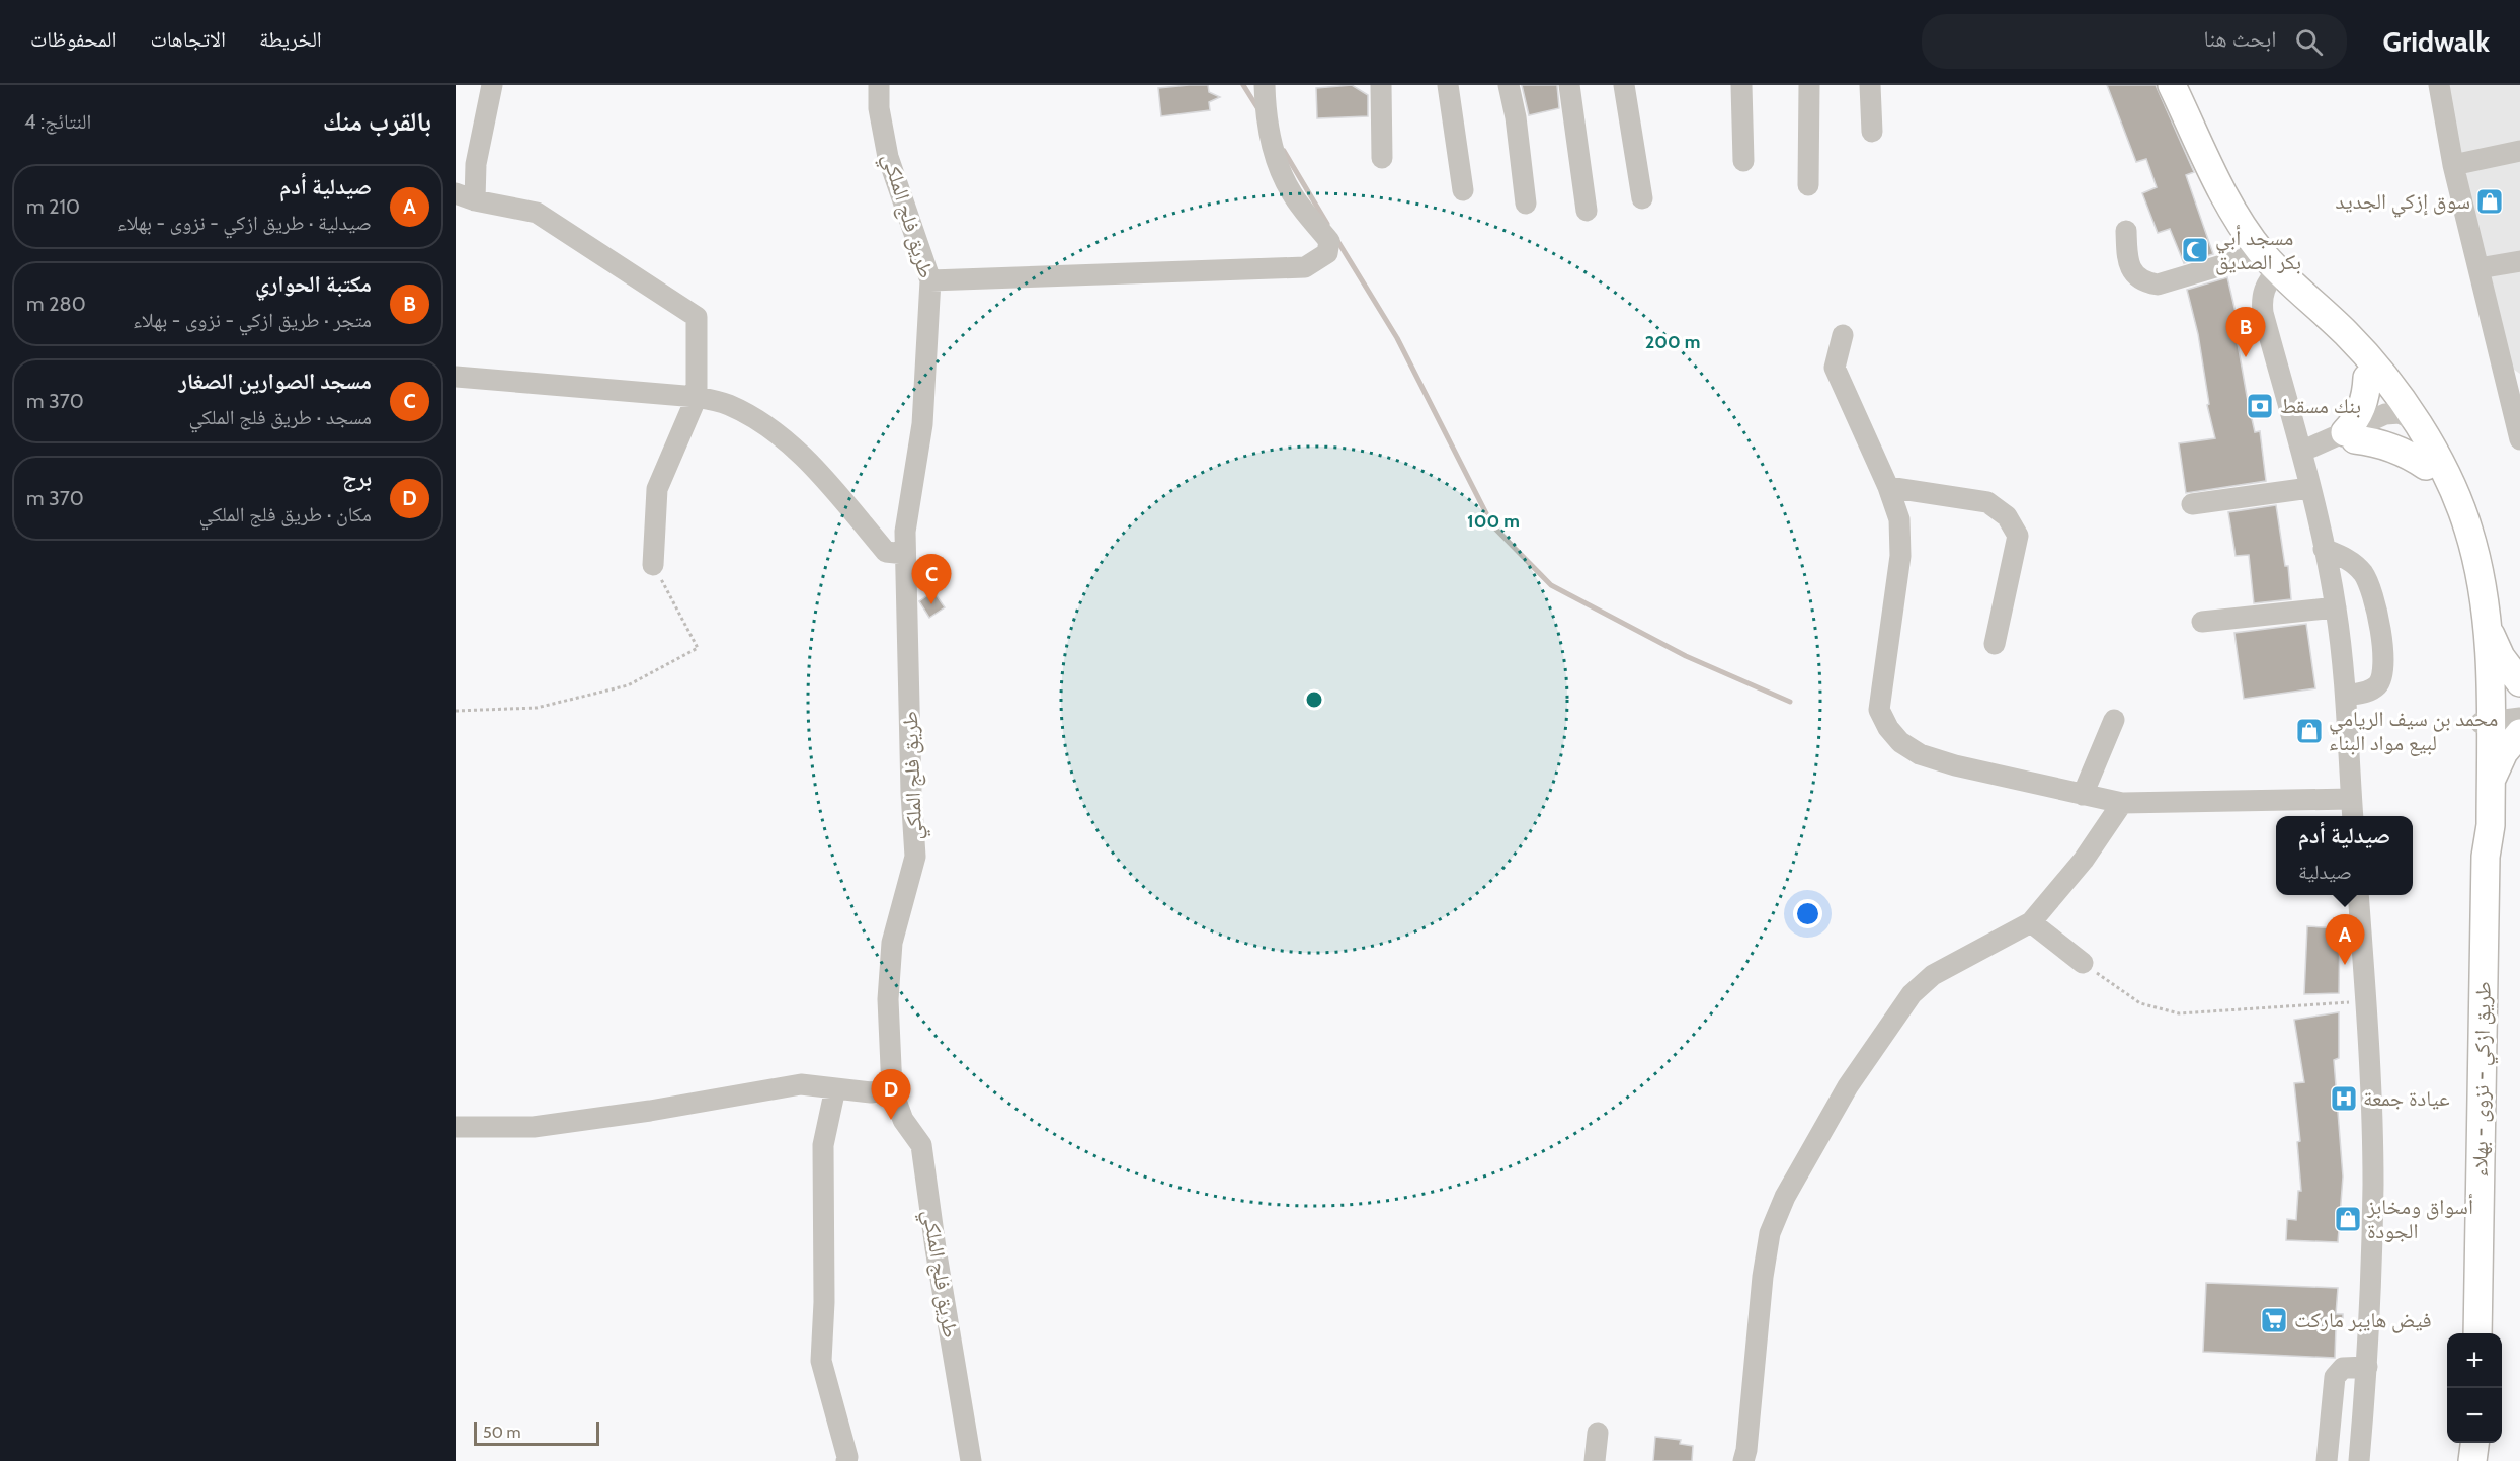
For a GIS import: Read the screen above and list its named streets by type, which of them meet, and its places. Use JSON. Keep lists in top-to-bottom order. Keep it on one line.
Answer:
{"streets":{"main road":["طريق ازكي - نزوى - بهلاء"],"street":["طريق فلج الملكي"]},"places":{"shop":["سوق إزكي الجديد","محمد بن سيف الريامي لبيع مواد البناء","أسواق ومخابز الجودة"],"mosque":["مسجد أبي بكر الصديق"],"bank":["بنك مسقط"],"hospital":["عيادة جمعة"],"supermarket":["فيض هايبر ماركت"]},"scale_bar":"50 m","page":{"header":"Gridwalk","search":"ابحث هنا","nav":["الخريطة","الاتجاهات","المحفوظات"],"heading":["بالقرب منك","النتائج: 4"],"list":[{"mark":"A","name":"صيدلية أدم","note":"صيدلية · طريق ازكي - نزوى - بهلاء","value":"210 m"},{"mark":"B","name":"مكتبة الحواري","note":"متجر · طريق ازكي - نزوى - بهلاء","value":"280 m"},{"mark":"C","name":"مسجد الصوارين الصغار","note":"مسجد · طريق فلج الملكي","value":"370 m"},{"mark":"D","name":"برج","note":"مكان · طريق فلج الملكي","value":"370 m"}],"pins":["B","C","A","D"],"popup":["صيدلية أدم","صيدلية"],"map_buttons":["+","−"],"scale":"50 m"},"rings":["200 m","100 m"]}
